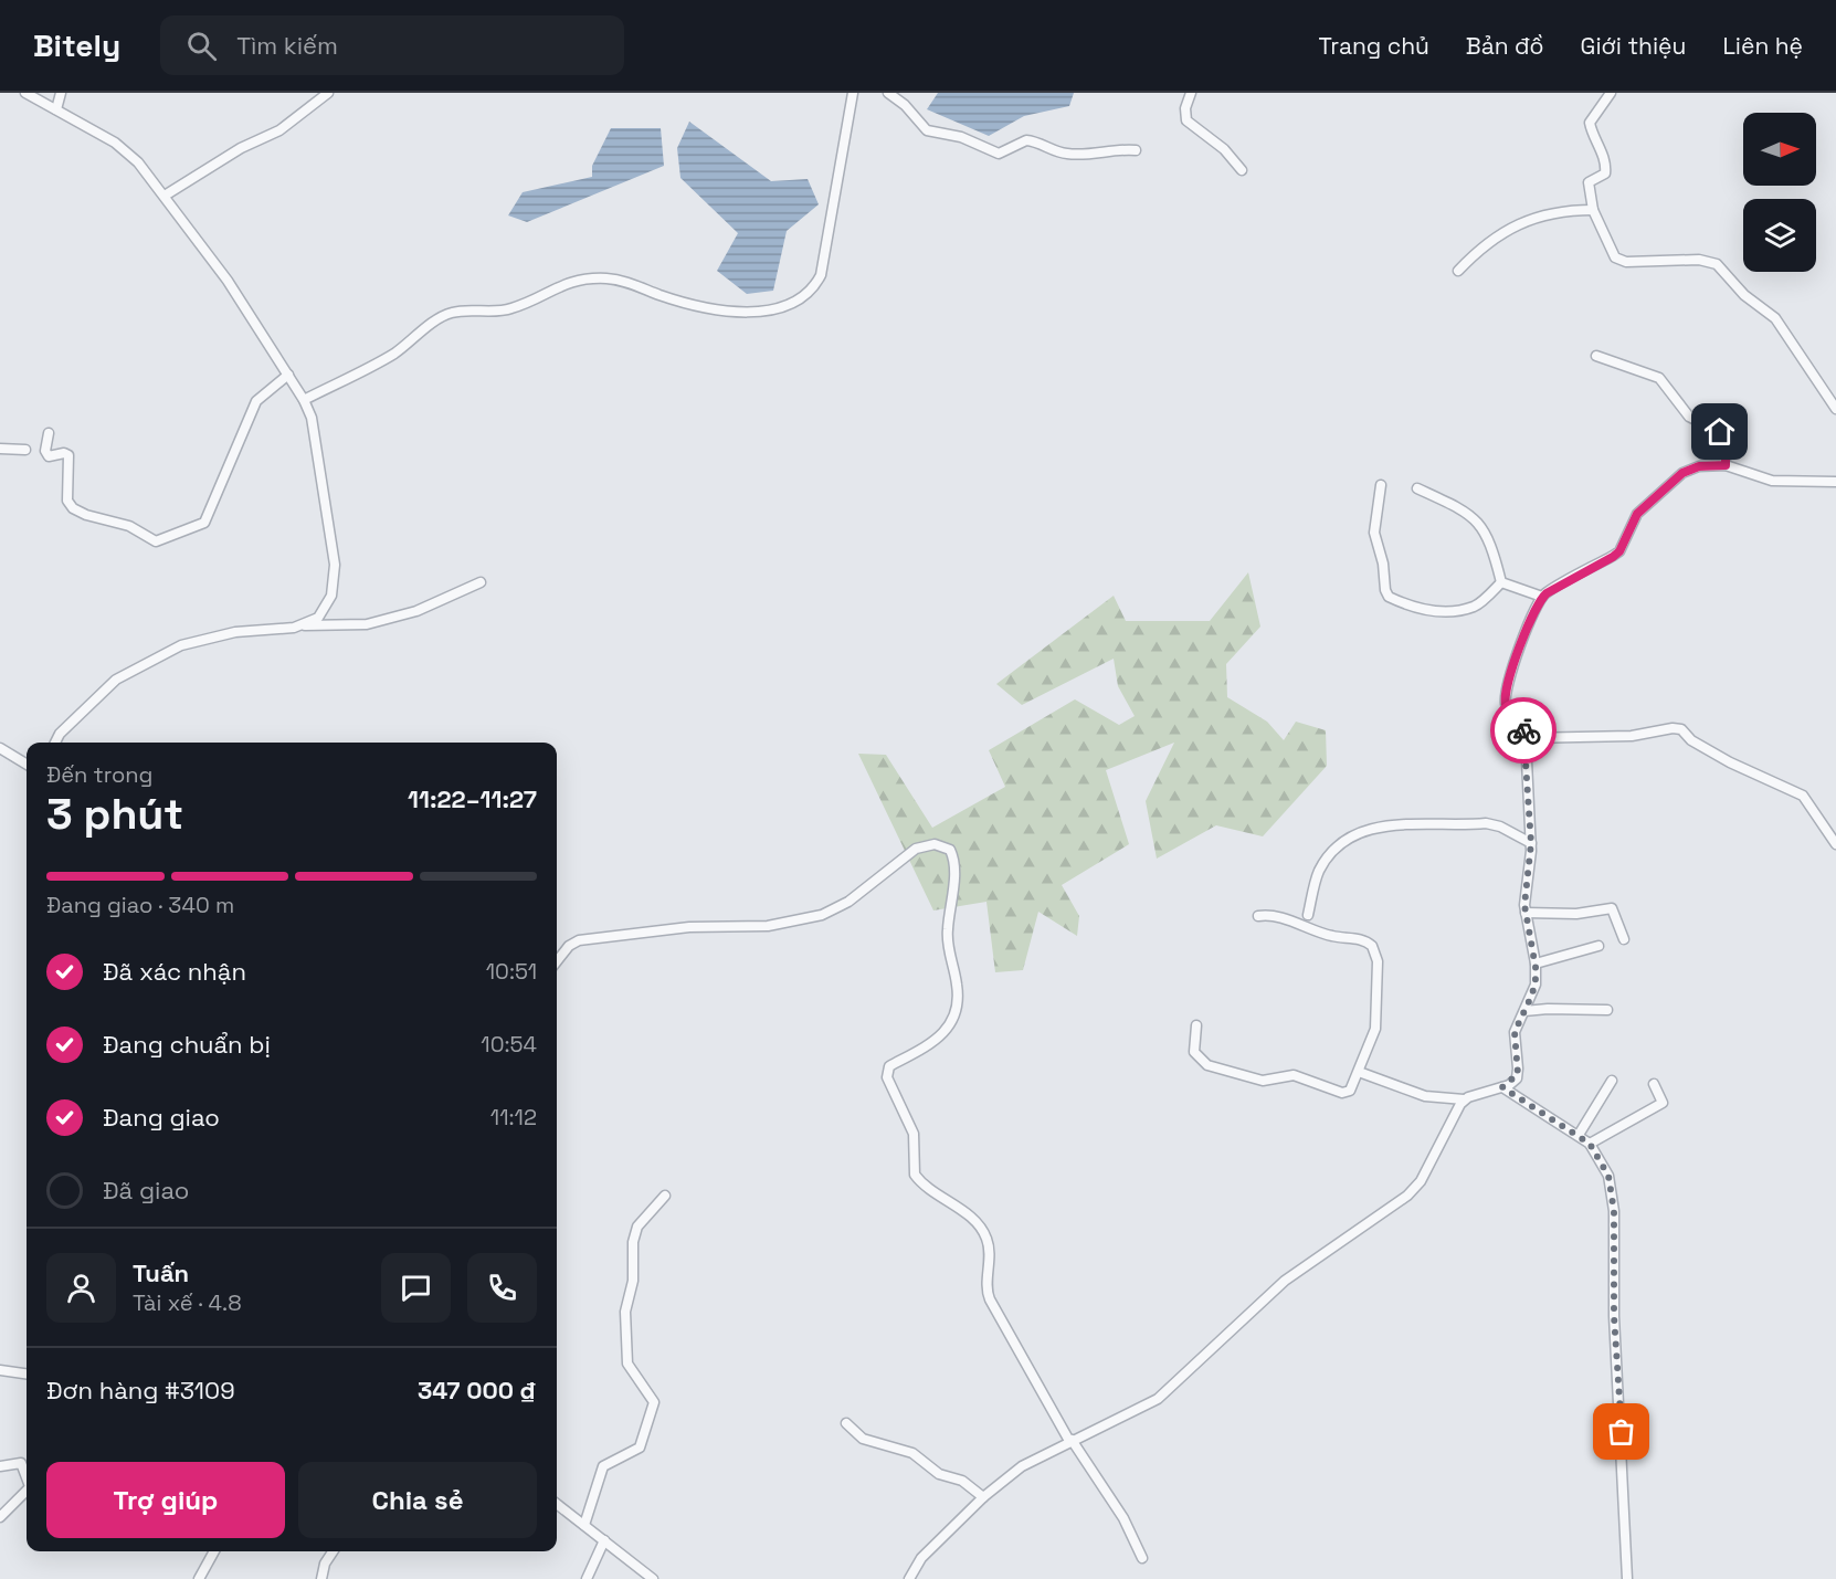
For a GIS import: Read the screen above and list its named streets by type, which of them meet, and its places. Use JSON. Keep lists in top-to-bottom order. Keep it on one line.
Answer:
{"north":"right","page":{"header":"Bitely","search":"Tìm kiếm","nav":["Trang chủ","Bản đồ","Giới thiệu","Liên hệ"],"heading":["3 phút","Đến trong","11:22–11:27"],"panel":["Tuấn","Tài xế · 4.8","Đơn hàng #3109","347 000 ₫"],"bar":"Đang giao · 340 m","list":[["Đã xác nhận","10:51"],["Đang chuẩn bị","10:54"],["Đang giao","11:12"],"Đã giao"],"buttons":["Trợ giúp","Chia sẻ"]}}
